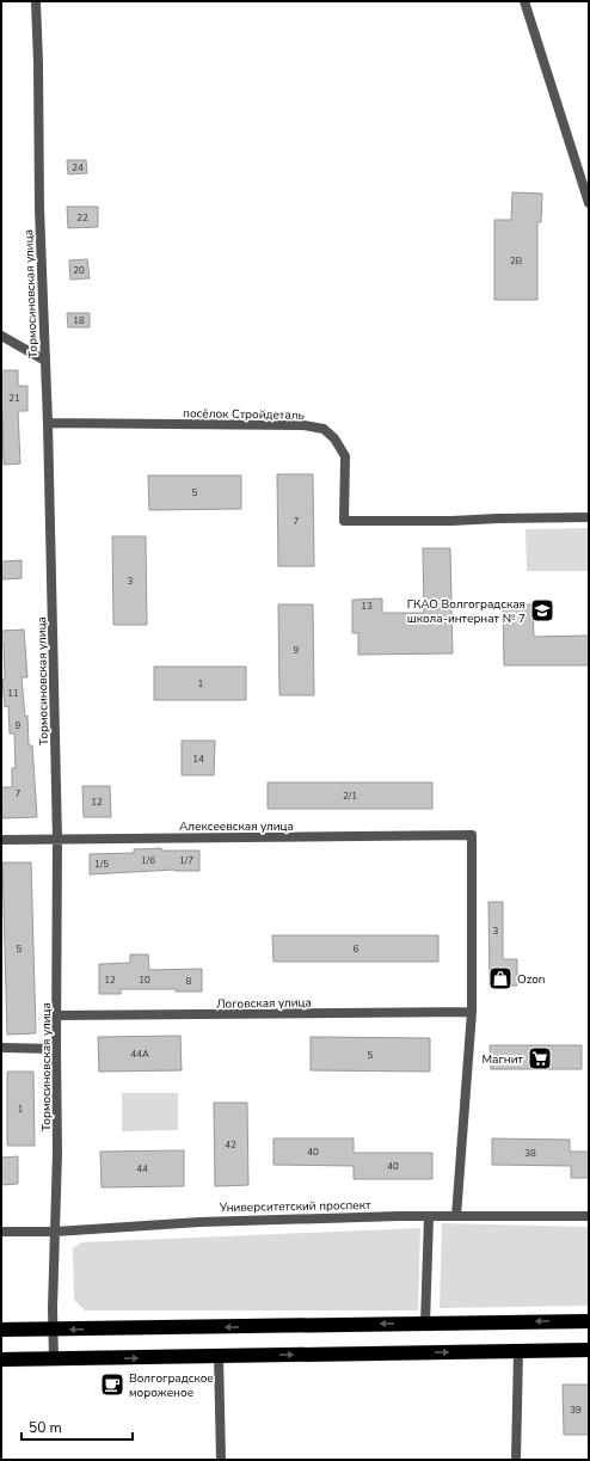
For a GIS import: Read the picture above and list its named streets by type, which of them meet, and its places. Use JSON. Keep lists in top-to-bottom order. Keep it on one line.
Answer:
{"streets":{"street":["Тормосиновская улица","посёлок Стройдеталь","Алексеевская улица","Логовская улица","Университетский проспект"]},"crossings":[["Тормосиновская улица","посёлок Стройдеталь"],["Тормосиновская улица","Алексеевская улица"],["Тормосиновская улица","Логовская улица"],["Тормосиновская улица","Университетский проспект"],["Алексеевская улица","Логовская улица"]],"places":{"school or university":["ГКАО Волгоградская школа-интернат № 7"],"shop":["Ozon"],"supermarket":["Магнит"],"cafe":["Волгоградское мороженое"]},"house_numbers":["24","22","2В","20","18","21","5","7","3","13","9","1","11","9","14","7","2/1","12","1/6","1/7","1/5","3","5","6","12","10","8","44А","5","1","42","40","38","40","44","39"],"scale_bar":"50 m"}
